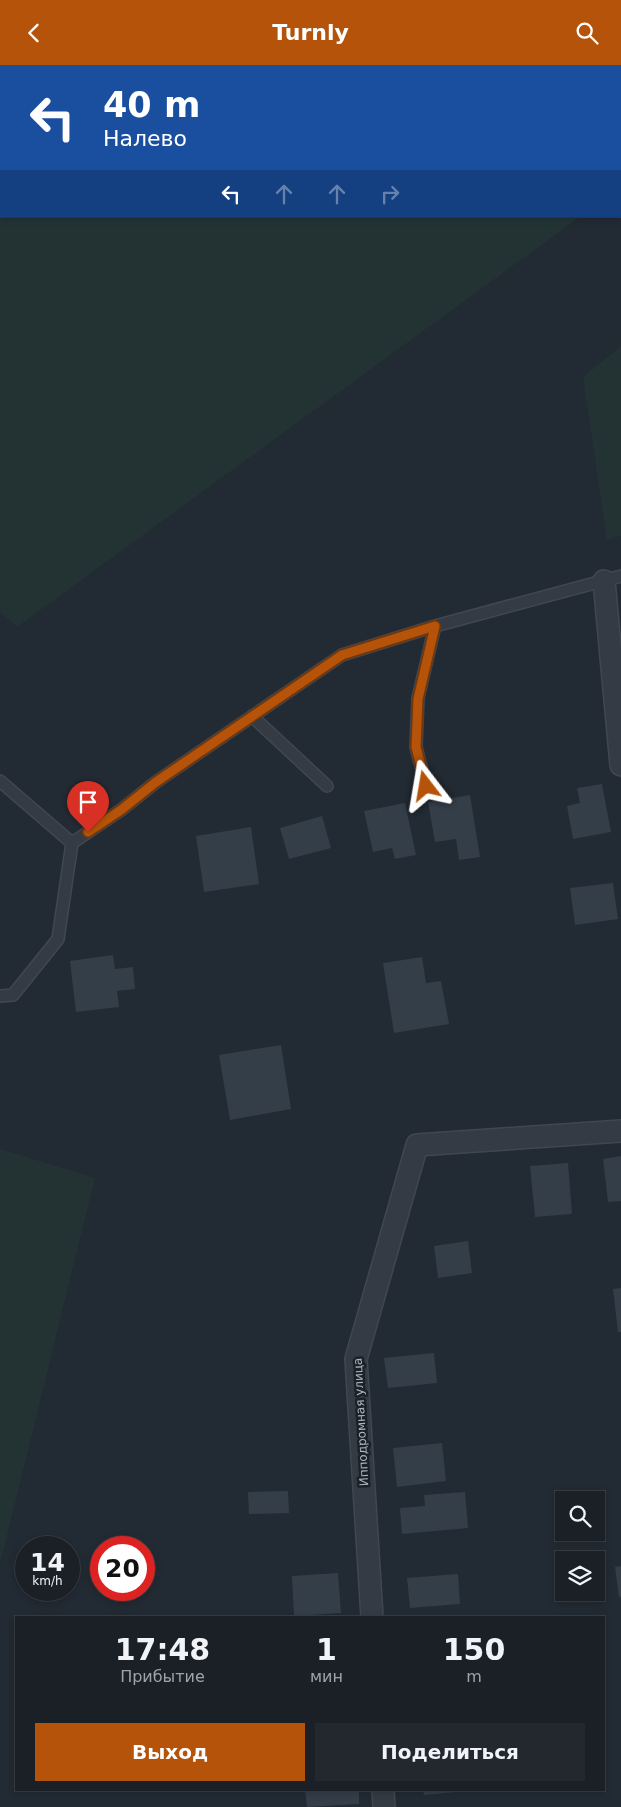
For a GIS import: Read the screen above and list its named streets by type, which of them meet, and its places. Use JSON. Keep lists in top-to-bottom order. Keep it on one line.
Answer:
{"streets":{"street":["Ипподромная улица"]},"page":{"header":"Turnly","turn":["40 m","Налево"],"speed":"14 km/h","limit":"20","eta":["17:48","Прибытие","1","мин","150","m"],"buttons":["Выход","Поделиться"]}}
